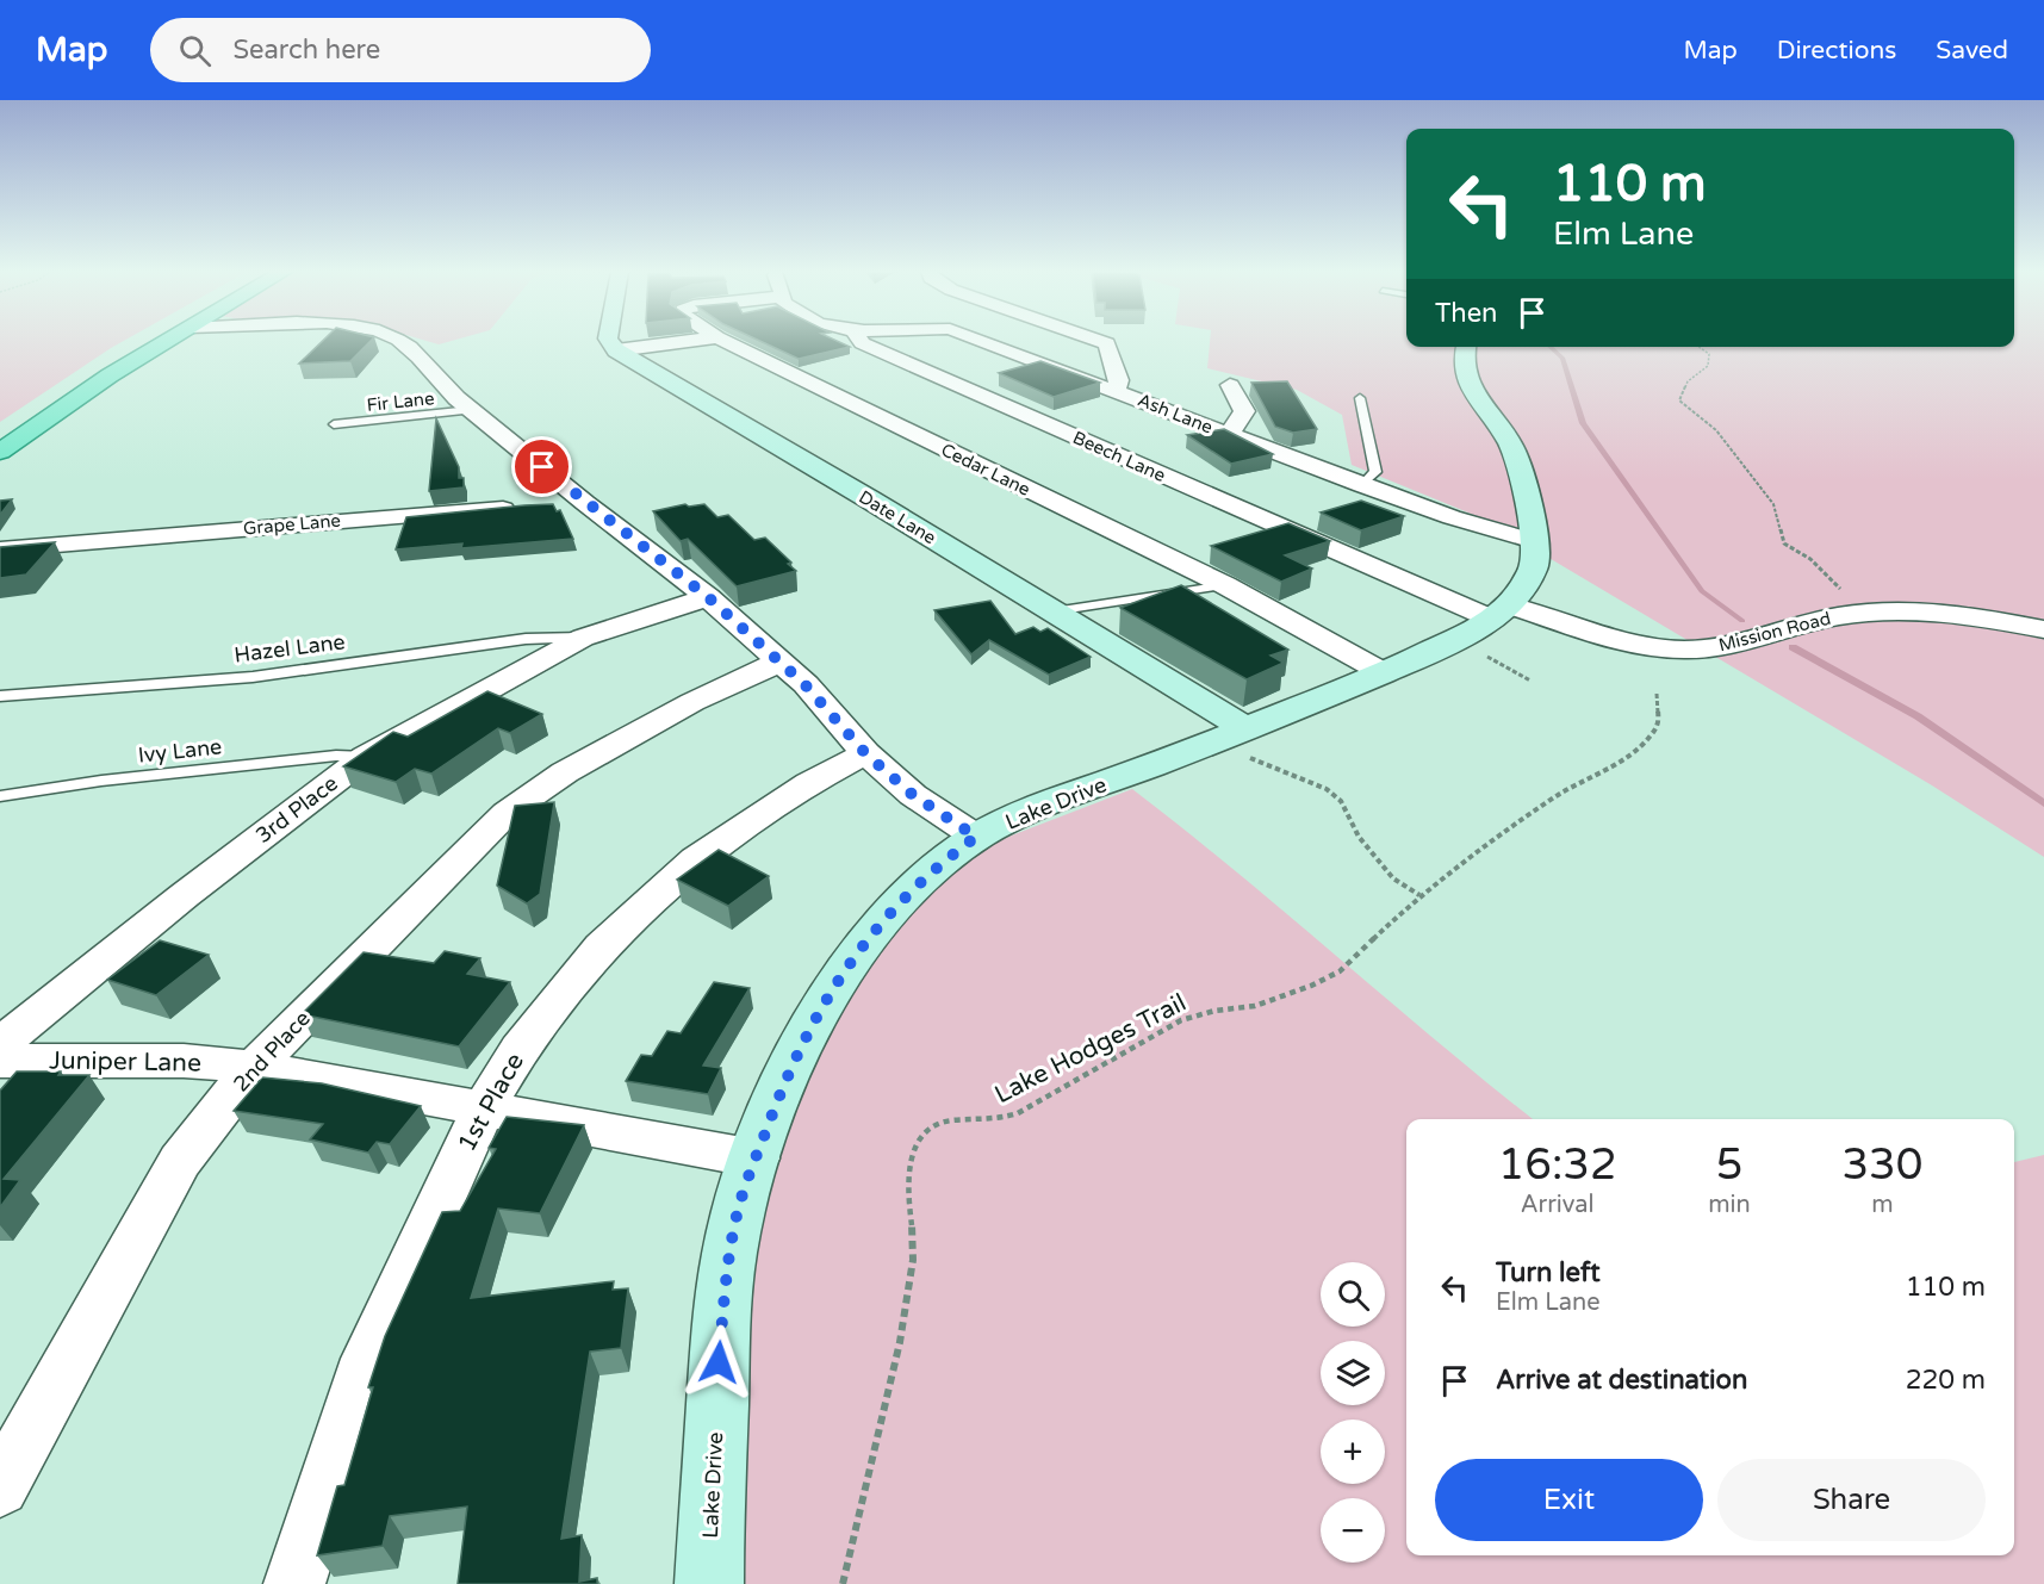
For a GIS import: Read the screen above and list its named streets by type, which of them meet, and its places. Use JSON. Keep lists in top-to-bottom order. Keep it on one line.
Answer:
{"streets":{"street":["Ash Lane","Beech Lane","Cedar Lane","Date Lane","Grape Lane","Mission Road","Lake Drive","3rd Place","2nd Place","Juniper Lane","1st Place"],"lane":["Fir Lane","Hazel Lane","Ivy Lane"],"path":["Lake Hodges Trail"]},"crossings":[["Ash Lane","Lake Drive"],["Beech Lane","Mission Road"],["Beech Lane","Lake Drive"],["Cedar Lane","Lake Drive"],["Date Lane","Lake Drive"],["Mission Road","Lake Drive"],["Hazel Lane","3rd Place"],["Ivy Lane","3rd Place"],["Lake Drive","Juniper Lane"],["2nd Place","Juniper Lane"],["Juniper Lane","1st Place"]],"page":{"header":"Map","search":"Search here","nav":["Map","Directions","Saved"],"turn":["110 m","Elm Lane"],"then":"Then","eta":["16:32","Arrival","5","min","330","m"],"list":[{"name":"Turn left","note":"Elm Lane","value":"110 m"},{"name":"Arrive at destination","value":"220 m"}],"map_buttons":["+","−"],"buttons":["Exit","Share"]}}
